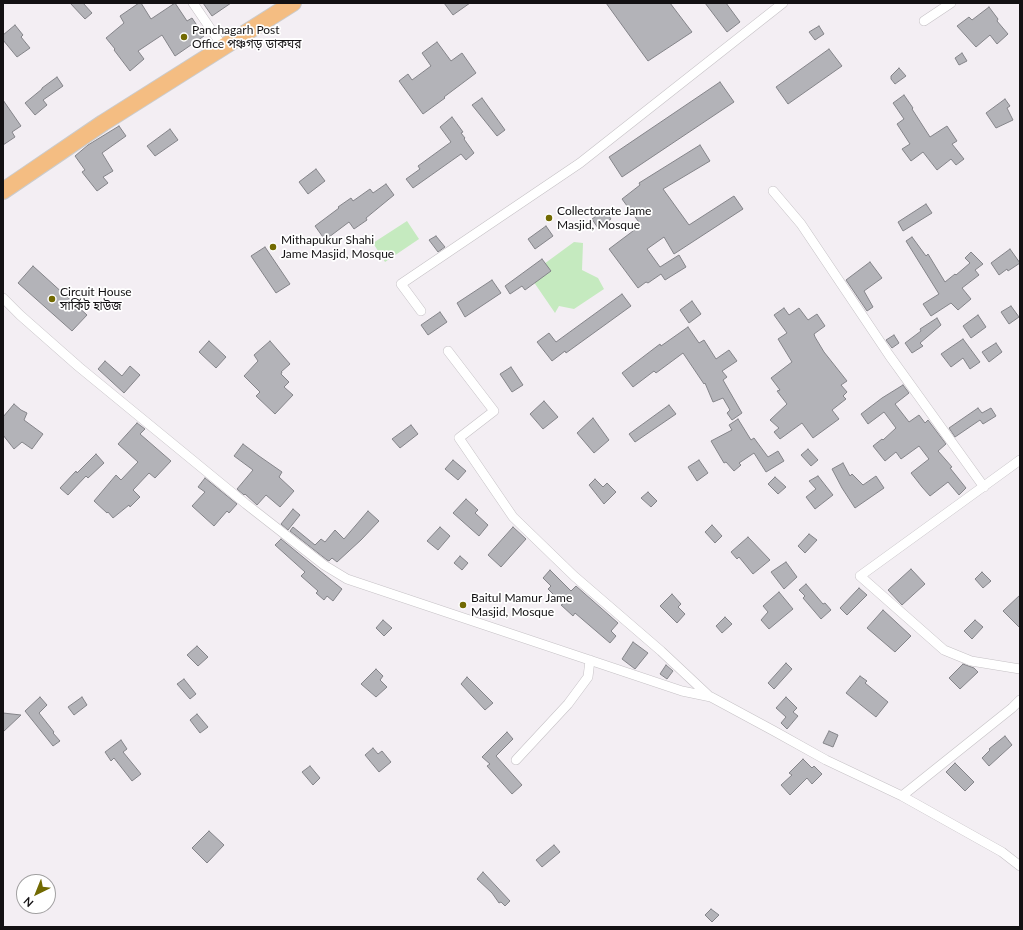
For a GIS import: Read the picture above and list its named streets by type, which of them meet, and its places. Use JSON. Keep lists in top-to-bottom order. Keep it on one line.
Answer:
{"places":["Panchagarh Post Office পঞ্চগড় ডাকঘর","Collectorate Jame Masjid, Mosque","Mithapukur Shahi Jame Masjid, Mosque","Circuit House সার্কিট হাউজ","Baitul Mamur Jame Masjid, Mosque"],"north":"bottom left"}
